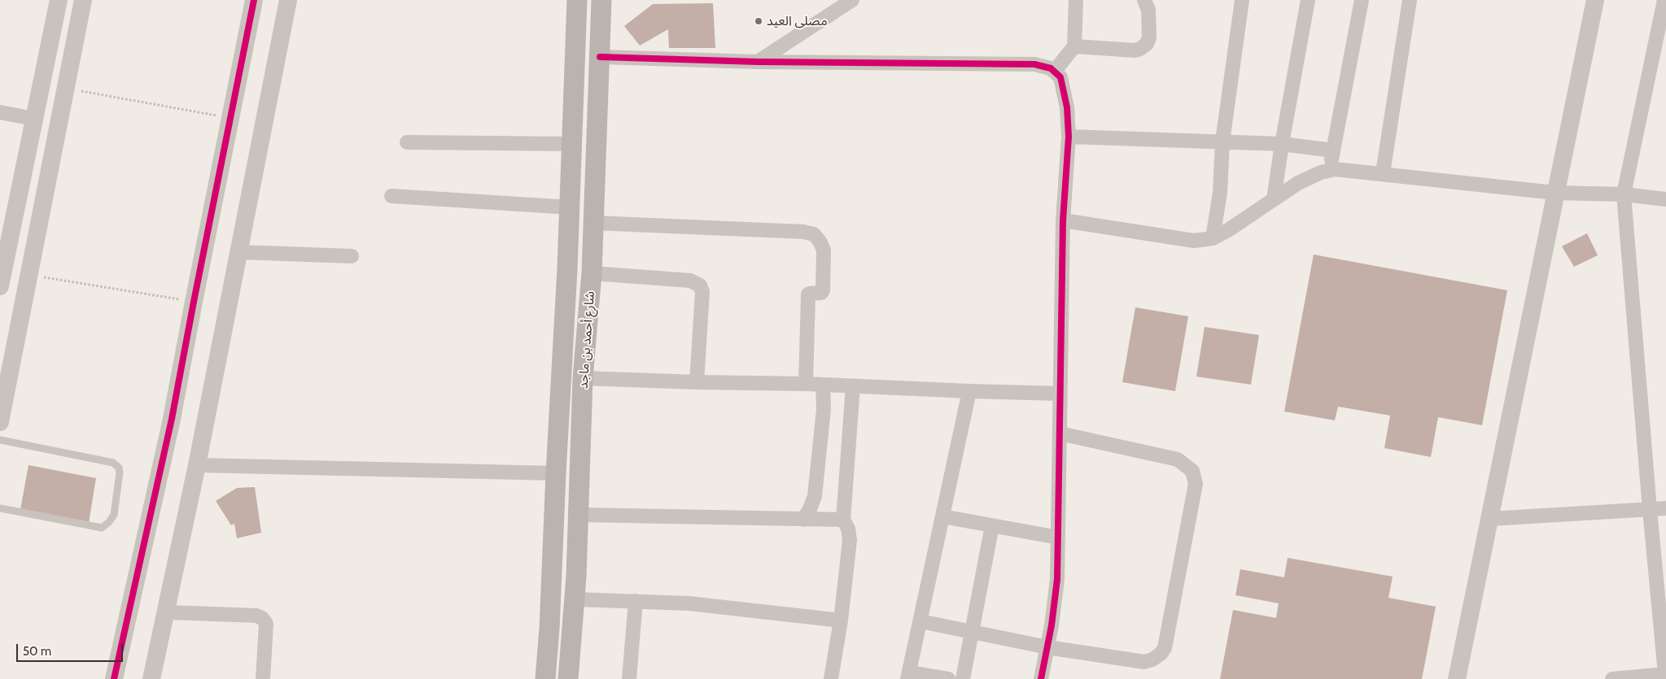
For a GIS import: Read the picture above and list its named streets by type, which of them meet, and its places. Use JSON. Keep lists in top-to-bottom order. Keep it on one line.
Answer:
{"streets":{"main road":["شارع أحمد بن ماجد"]},"places":["مصلى العيد"],"scale_bar":"50 m"}
